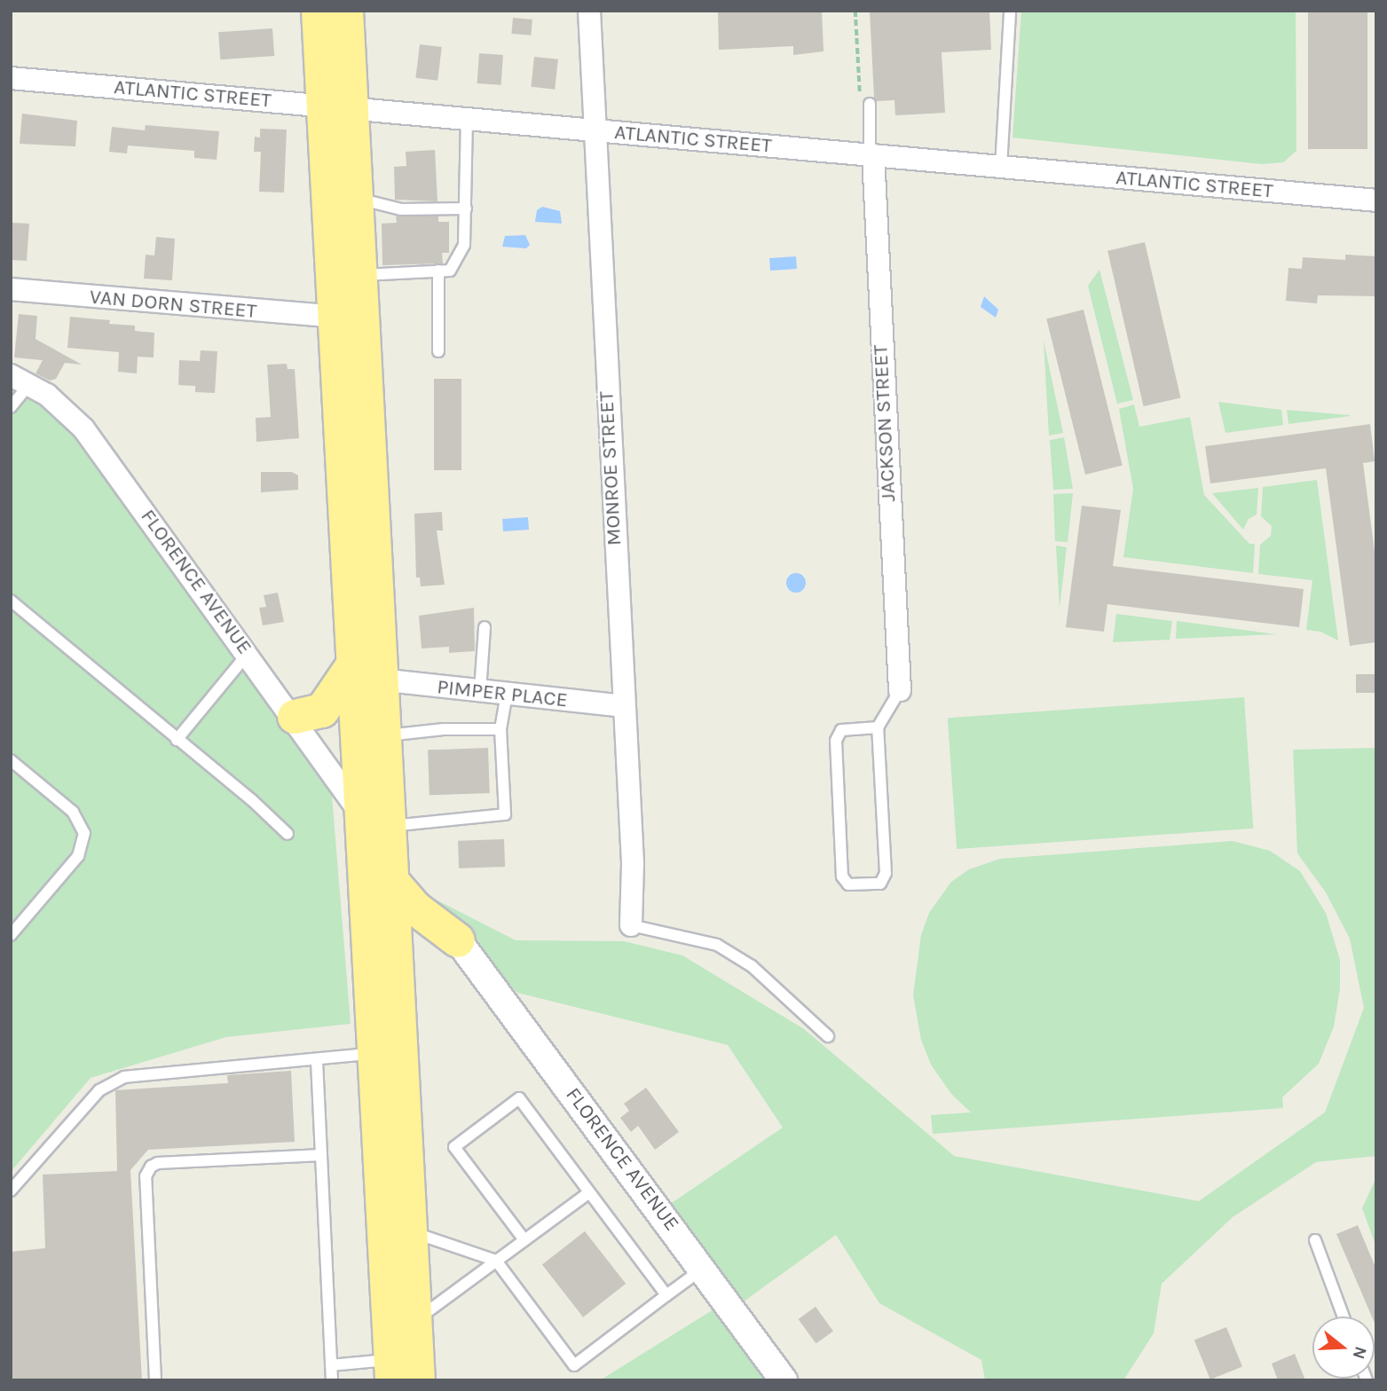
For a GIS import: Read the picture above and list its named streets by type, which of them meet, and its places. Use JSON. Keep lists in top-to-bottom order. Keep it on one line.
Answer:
{"streets":{"street":["ATLANTIC STREET","VAN DORN STREET","JACKSON STREET","MONROE STREET","FLORENCE AVENUE","PIMPER PLACE"]},"crossings":[["ATLANTIC STREET","JACKSON STREET"],["ATLANTIC STREET","MONROE STREET"],["MONROE STREET","PIMPER PLACE"]],"north":"right"}
